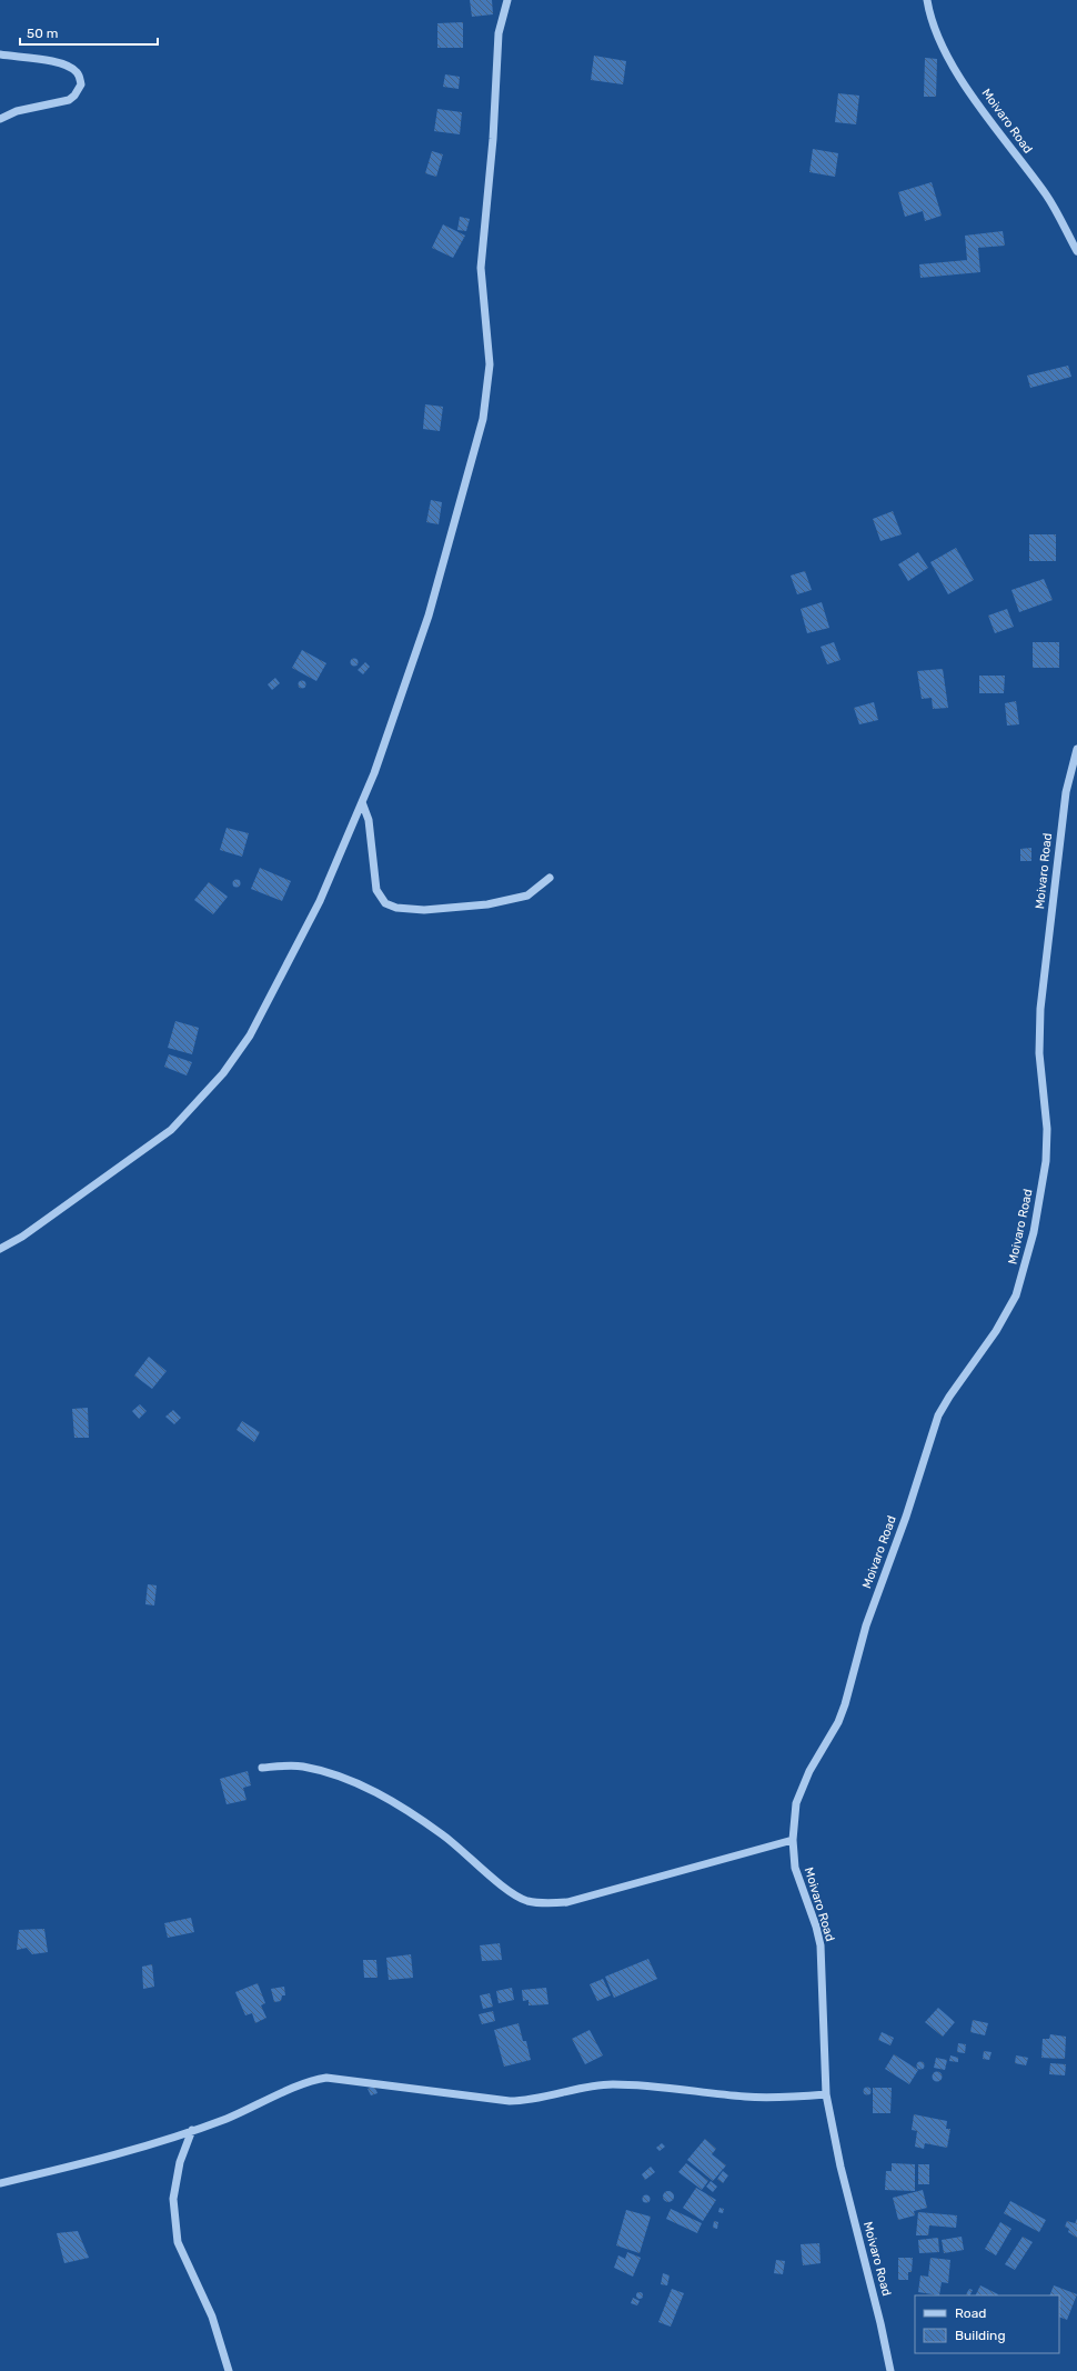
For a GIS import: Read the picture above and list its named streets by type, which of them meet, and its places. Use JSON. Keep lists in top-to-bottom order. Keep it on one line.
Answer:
{"streets":{"street":["Moivaro Road"]},"legend":["Road","Building"],"scale_bar":"50 m"}
